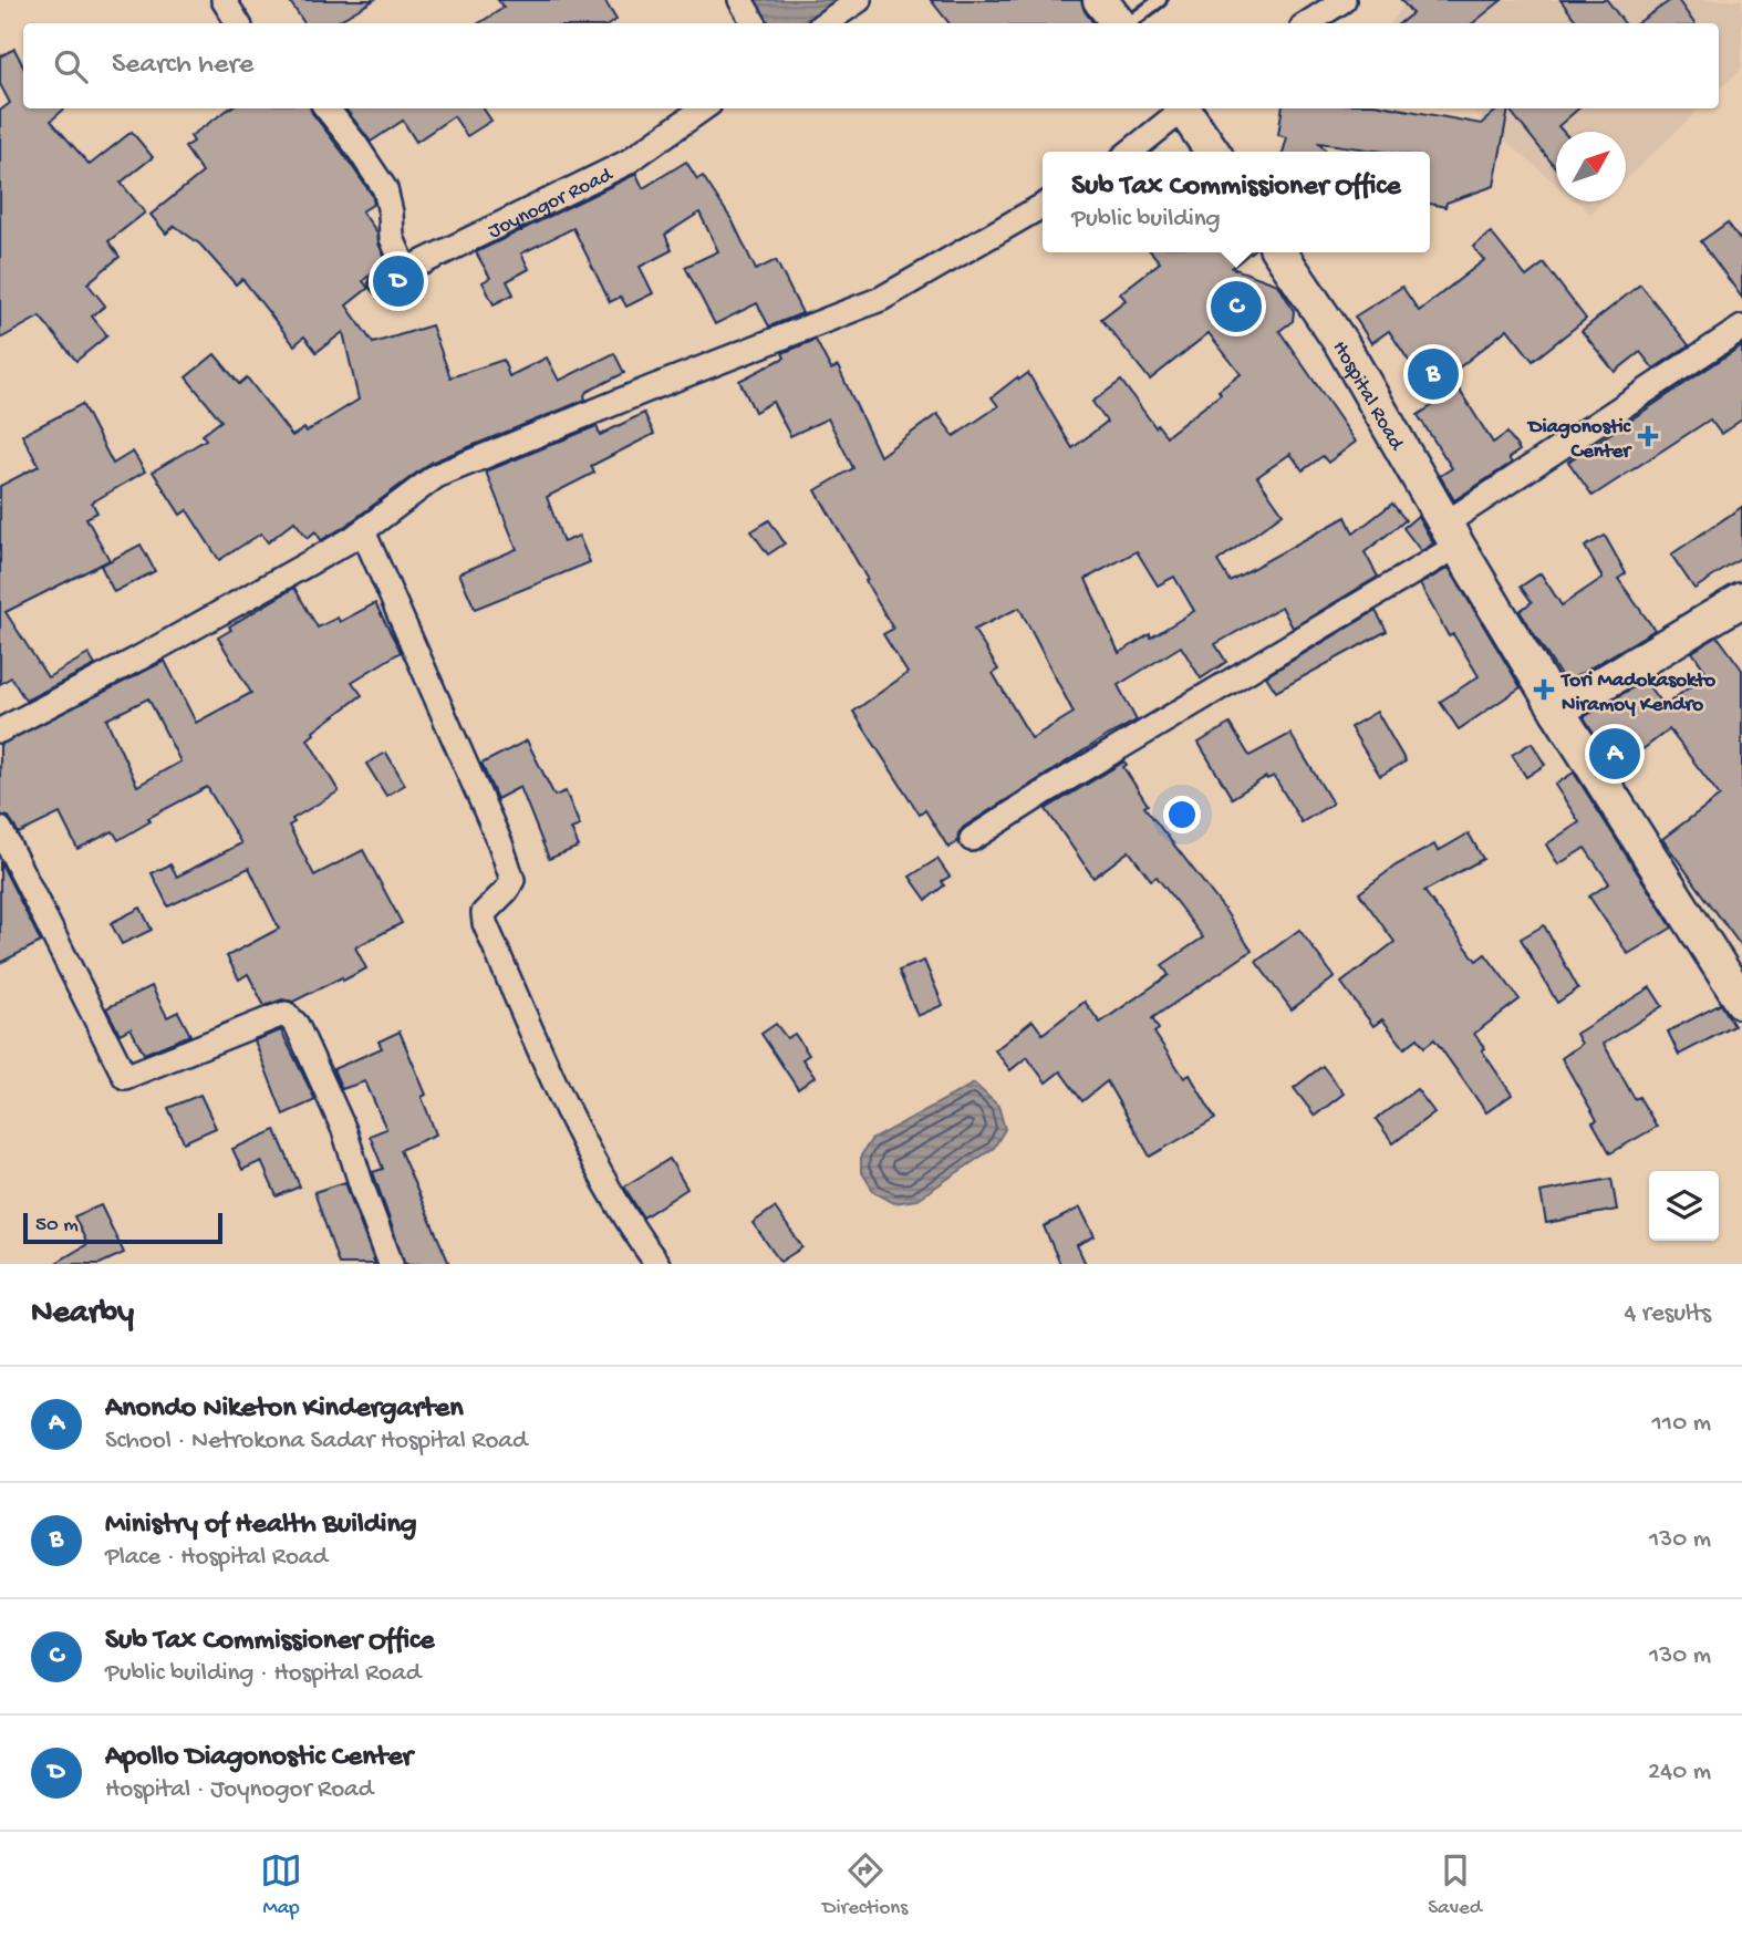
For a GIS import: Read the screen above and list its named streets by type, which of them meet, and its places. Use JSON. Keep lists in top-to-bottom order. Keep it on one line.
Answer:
{"streets":{"street":["Joynogor Road","Hospital Road"]},"places":{"health":["Diagonostic Center","Tori Madokasokto Niramoy Kendro"]},"scale_bar":"50 m","north":"top right","page":{"search":"Search here","popup":["Sub Tax Commissioner Office","Public building"],"pins":["D","C","B","A"],"scale":"50 m","heading":["Nearby","4 results"],"list":[{"mark":"A","name":"Anondo Niketon Kindergarten","note":"School · Netrokona Sadar Hospital Road","value":"110 m"},{"mark":"B","name":"Ministry of Health Building","note":"Place · Hospital Road","value":"130 m"},{"mark":"C","name":"Sub Tax Commissioner Office","note":"Public building · Hospital Road","value":"130 m"},{"mark":"D","name":"Apollo Diagonostic Center","note":"Hospital · Joynogor Road","value":"240 m"}],"nav":["Map","Directions","Saved"]}}
